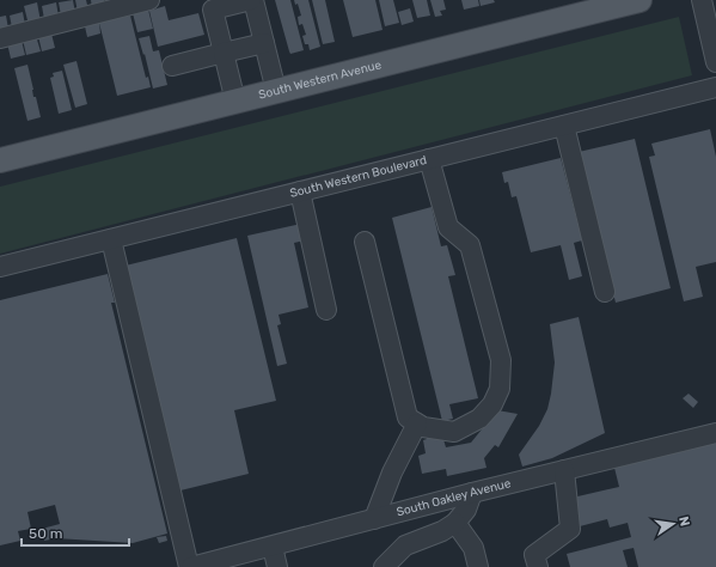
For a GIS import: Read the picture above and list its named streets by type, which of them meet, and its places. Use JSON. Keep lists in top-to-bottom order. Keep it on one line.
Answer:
{"streets":{"main road":["South Western Avenue"],"street":["South Western Boulevard","South Oakley Avenue"]},"scale_bar":"50 m","north":"right"}
